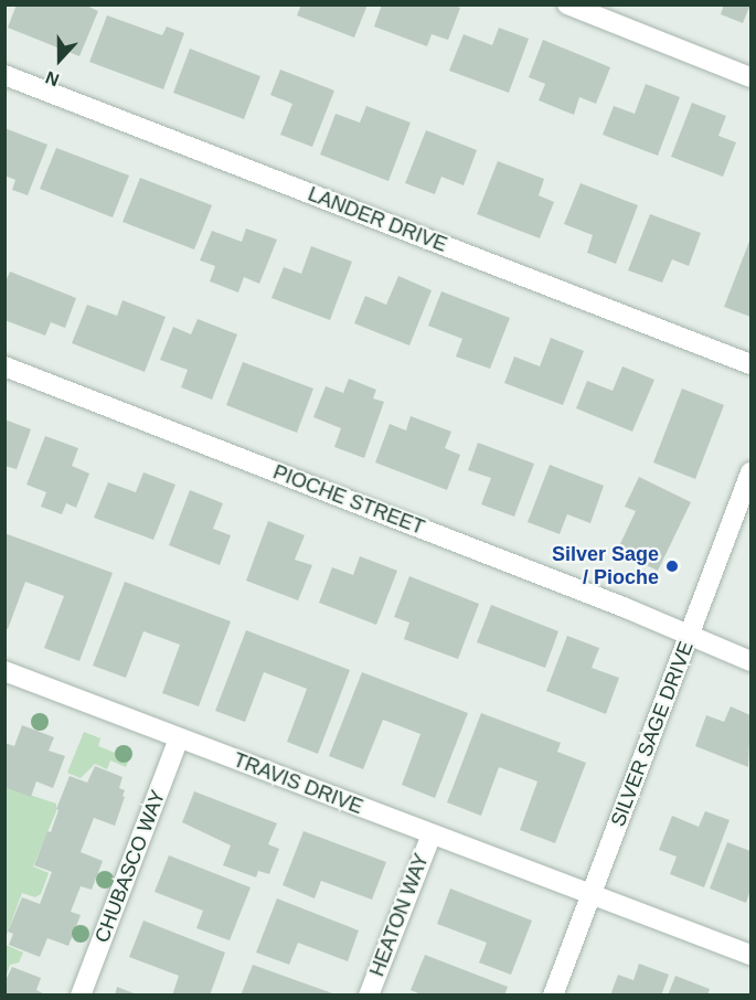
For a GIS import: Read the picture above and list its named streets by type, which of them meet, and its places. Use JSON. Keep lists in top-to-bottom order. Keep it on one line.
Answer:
{"streets":{"street":["LANDER DRIVE","PIOCHE STREET","SILVER SAGE DRIVE","TRAVIS DRIVE","CHUBASCO WAY","HEATON WAY"]},"crossings":[["PIOCHE STREET","SILVER SAGE DRIVE"],["SILVER SAGE DRIVE","TRAVIS DRIVE"],["TRAVIS DRIVE","CHUBASCO WAY"],["TRAVIS DRIVE","HEATON WAY"]],"places":["Silver Sage / Pioche"],"north":"bottom"}
